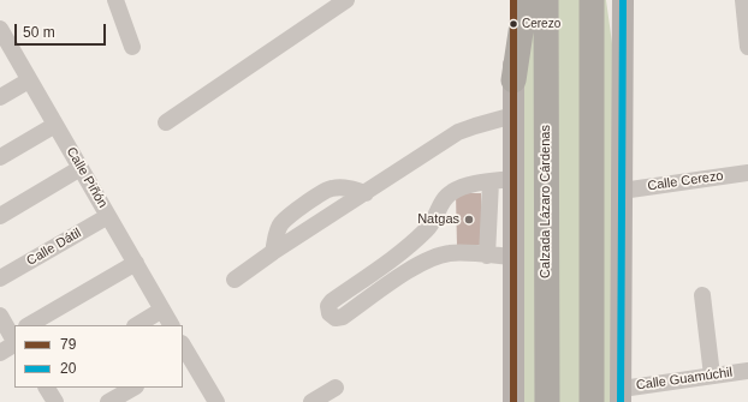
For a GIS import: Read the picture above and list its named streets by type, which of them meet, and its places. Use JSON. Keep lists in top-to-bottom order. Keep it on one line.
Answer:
{"streets":{"highway":["Calzada Lázaro Cárdenas"],"street":["Calle Piñón","Calle Cerezo","Calle Dátil","Calle Guamúchil"]},"crossings":[["Calle Piñón","Calle Dátil"]],"places":["Cerezo","Natgas"],"lines":["transit line 79","transit line 20"],"legend":["79","20"],"scale_bar":"50 m"}
